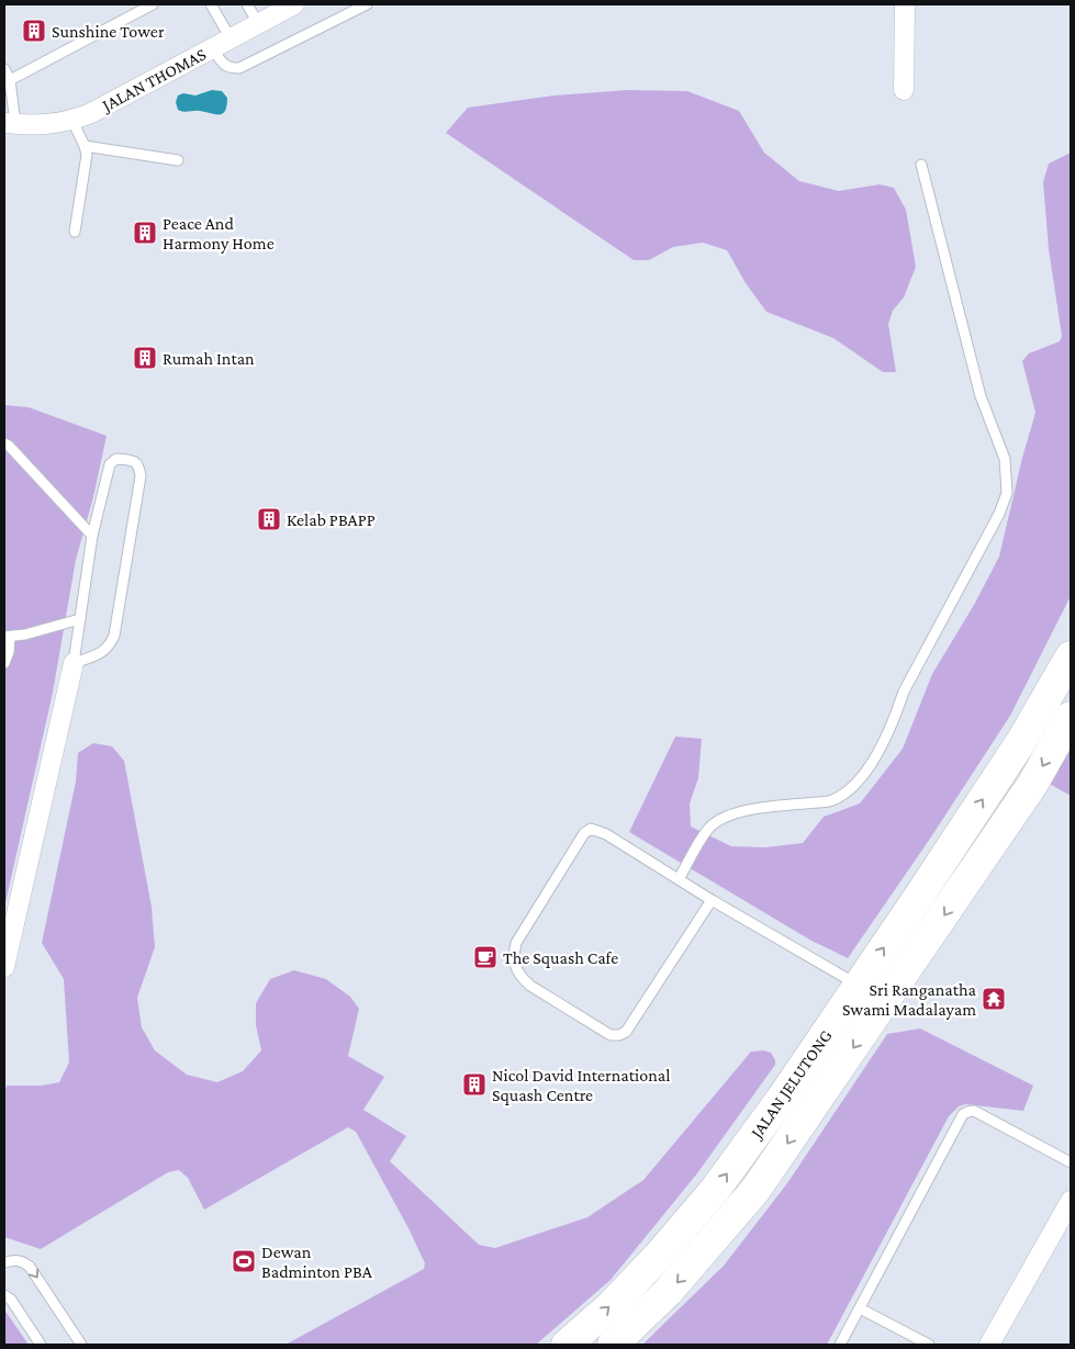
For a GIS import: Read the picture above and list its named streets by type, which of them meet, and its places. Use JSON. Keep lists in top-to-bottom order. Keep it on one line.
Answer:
{"streets":{"main road":["JALAN JELUTONG"],"street":["JALAN THOMAS"]},"places":{"building":["Sunshine Tower","Peace And Harmony Home","Rumah Intan","Kelab PBAPP","Nicol David International Squash Centre"],"cafe":["The Squash Cafe"],"temple":["Sri Ranganatha Swami Madalayam"],"sports":["Dewan Badminton PBA"]}}
